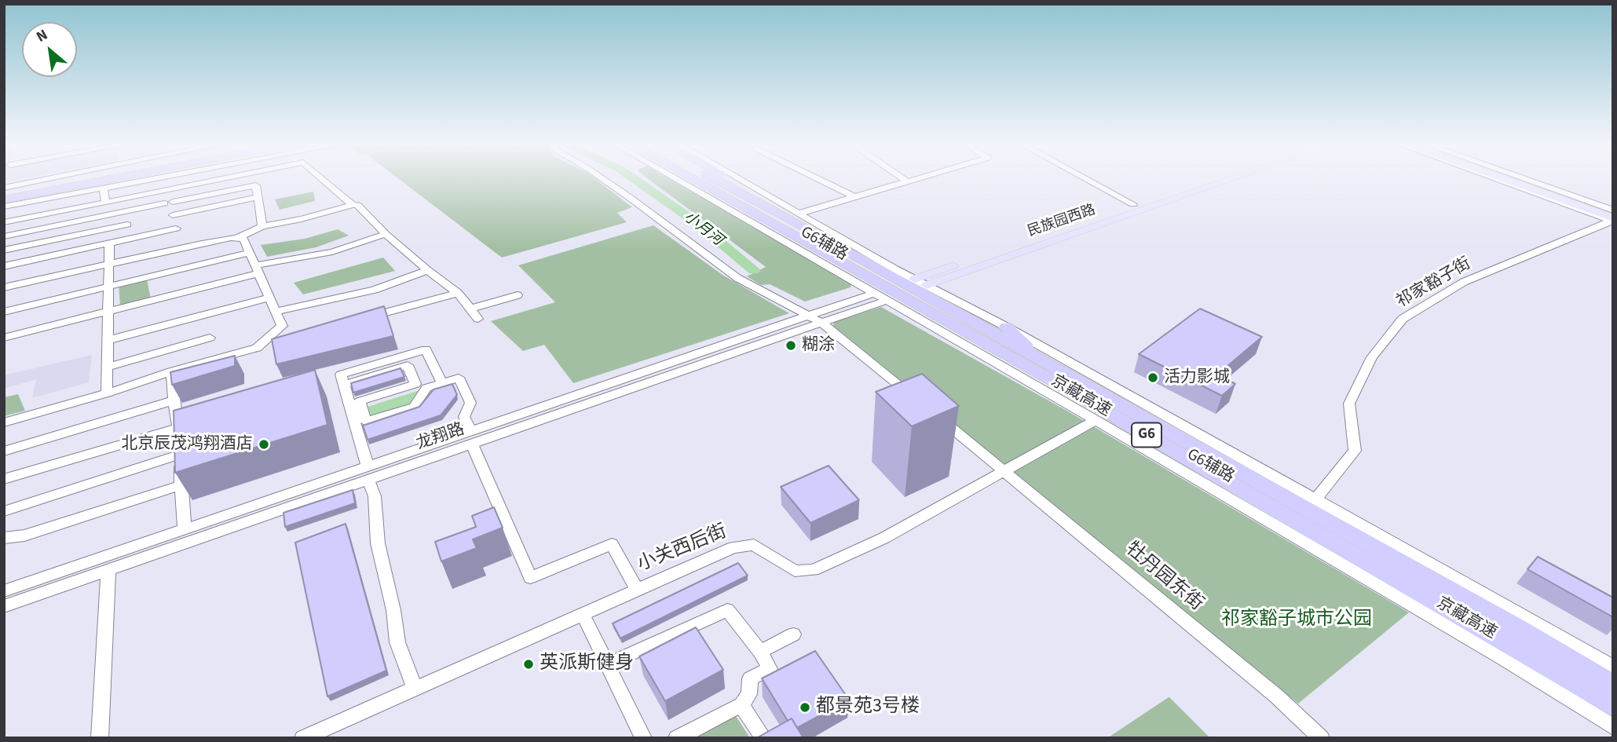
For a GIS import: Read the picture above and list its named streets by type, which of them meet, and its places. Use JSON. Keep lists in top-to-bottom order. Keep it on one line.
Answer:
{"streets":{"highway":["京藏高速","G6"],"main road":["民族园西路"],"street":["G6辅路","祁家豁子街","龙翔路","小关西后街","牡丹园东街"]},"crossings":[["民族园西路","G6辅路"],["G6辅路","祁家豁子街"],["G6辅路","京藏高速"],["G6辅路","龙翔路"],["G6辅路","小关西后街"],["小关西后街","牡丹园东街"]],"water":["小月河"],"parks":["祁家豁子城市公园"],"places":["糊涂","活力影城","北京辰茂鸿翔酒店","英派斯健身","都景苑3号楼"],"north":"top left"}
